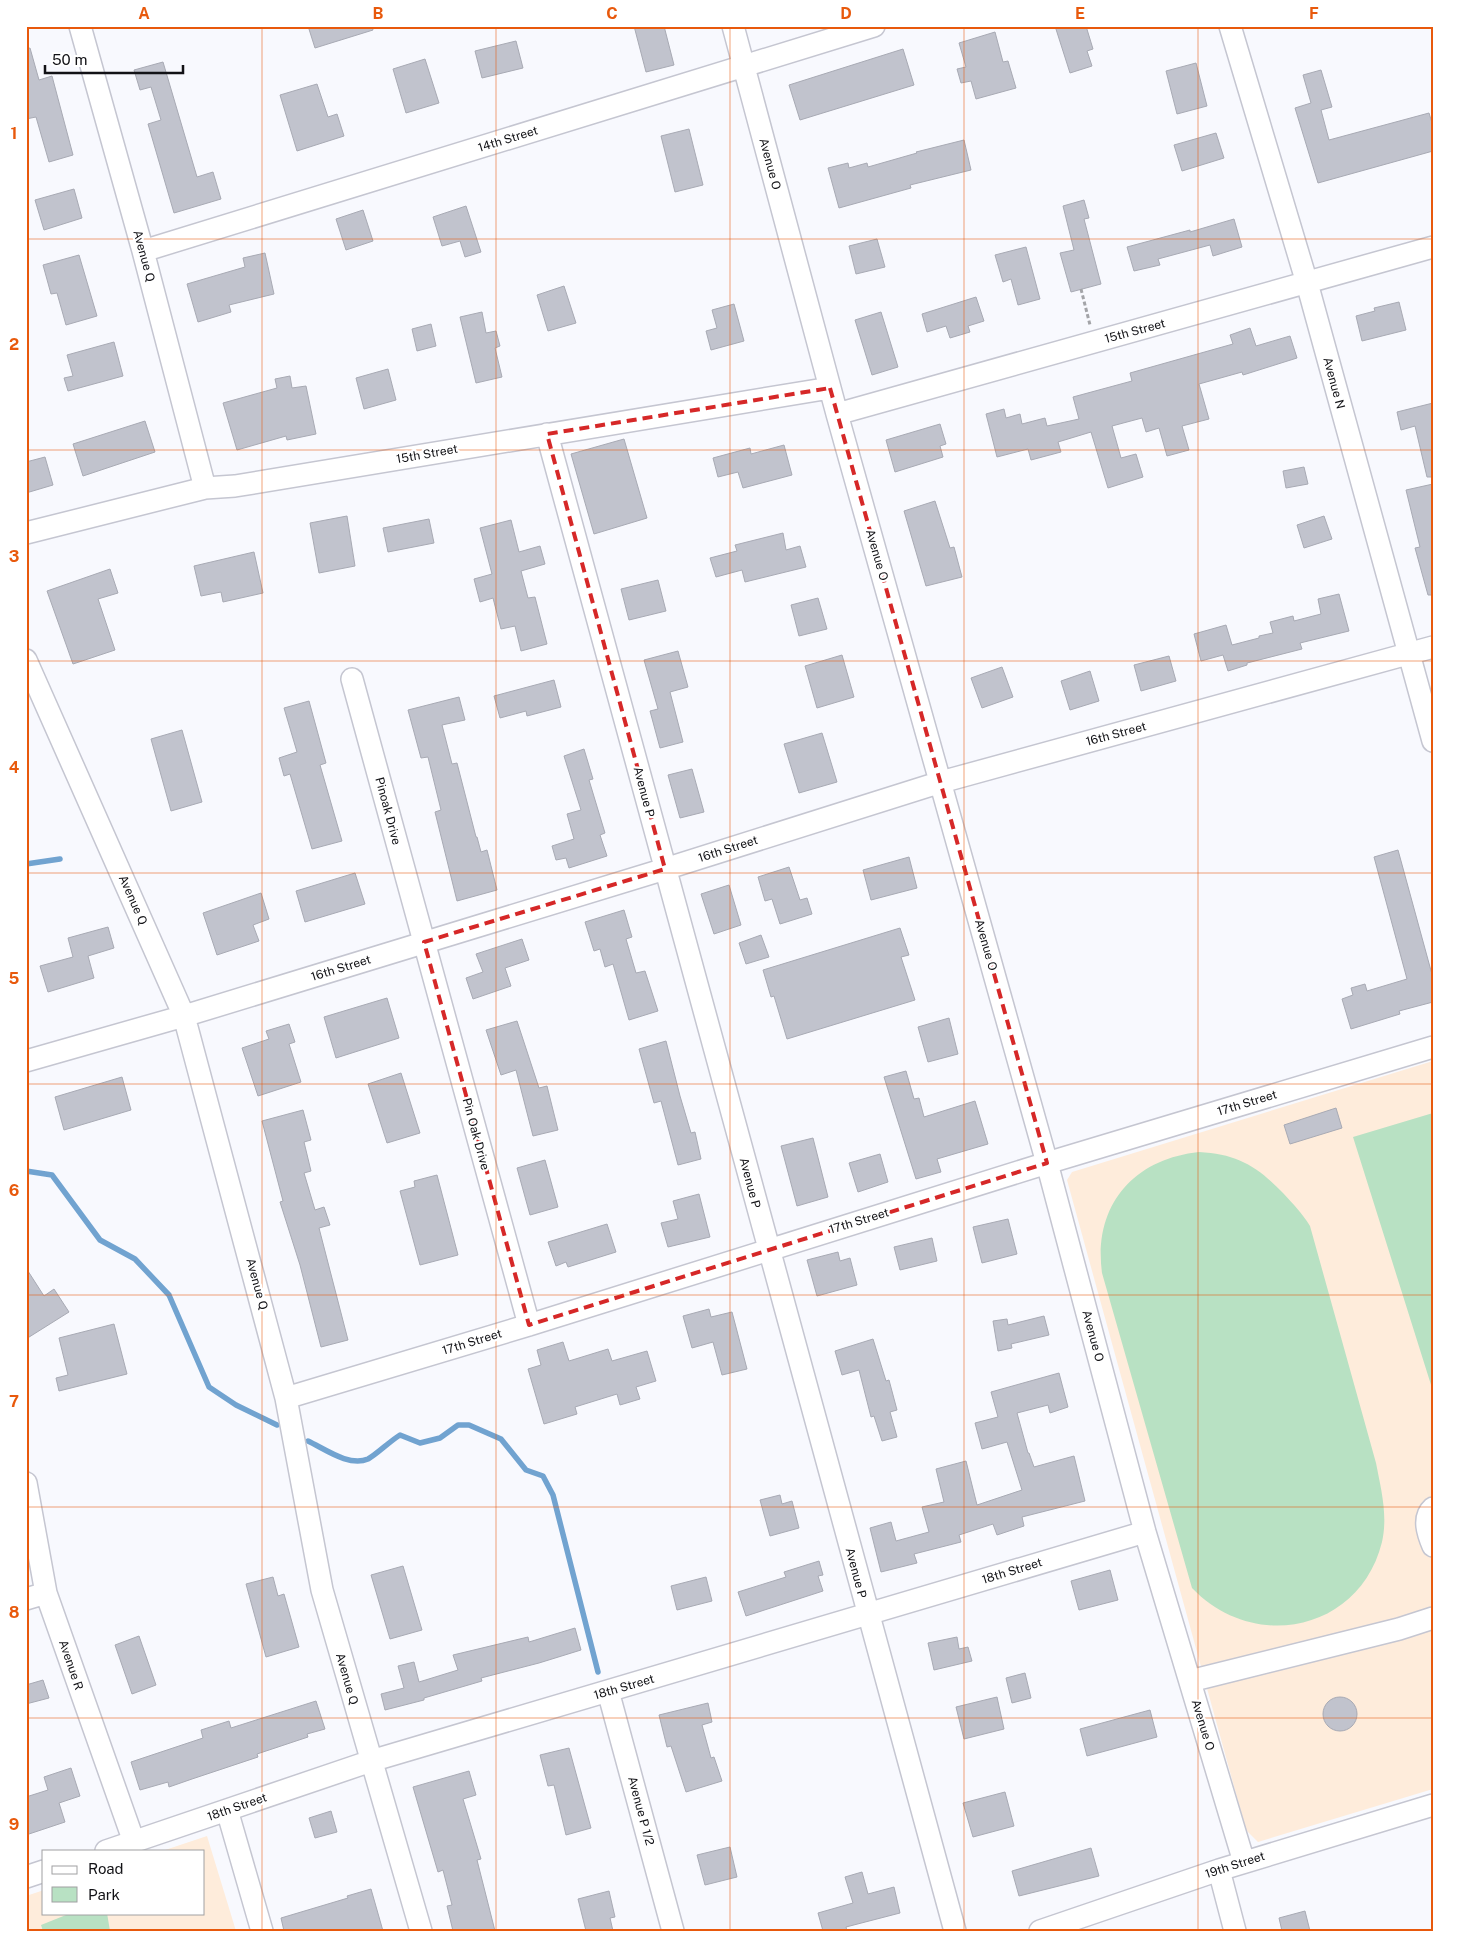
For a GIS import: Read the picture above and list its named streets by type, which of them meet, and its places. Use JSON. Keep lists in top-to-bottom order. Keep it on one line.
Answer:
{"streets":{"street":["14th Street","Avenue O","Avenue Q","15th Street","Avenue N","16th Street","Avenue P","Pinoak Drive","17th Street","Pin Oak Drive","18th Street","Avenue R","Avenue P 1/2","19th Street"]},"crossings":[["14th Street","Avenue O"],["14th Street","Avenue Q"],["Avenue O","15th Street"],["Avenue O","16th Street"],["Avenue O","17th Street"],["Avenue O","18th Street"],["Avenue O","19th Street"],["Avenue Q","15th Street"],["Avenue Q","16th Street"],["Avenue Q","17th Street"],["Avenue Q","18th Street"],["15th Street","Avenue N"],["15th Street","Avenue P"],["Avenue N","16th Street"],["16th Street","Avenue P"],["16th Street","Pinoak Drive"],["16th Street","Pin Oak Drive"],["Avenue P","17th Street"],["Avenue P","18th Street"],["Pinoak Drive","Pin Oak Drive"],["17th Street","Pin Oak Drive"],["18th Street","Avenue R"],["18th Street","Avenue P 1/2"]],"legend":["Road","Park"],"scale_bar":"50 m","grid":{"columns":["A","B","C","D","E","F"],"rows":["1","2","3","4","5","6","7","8","9"]}}
